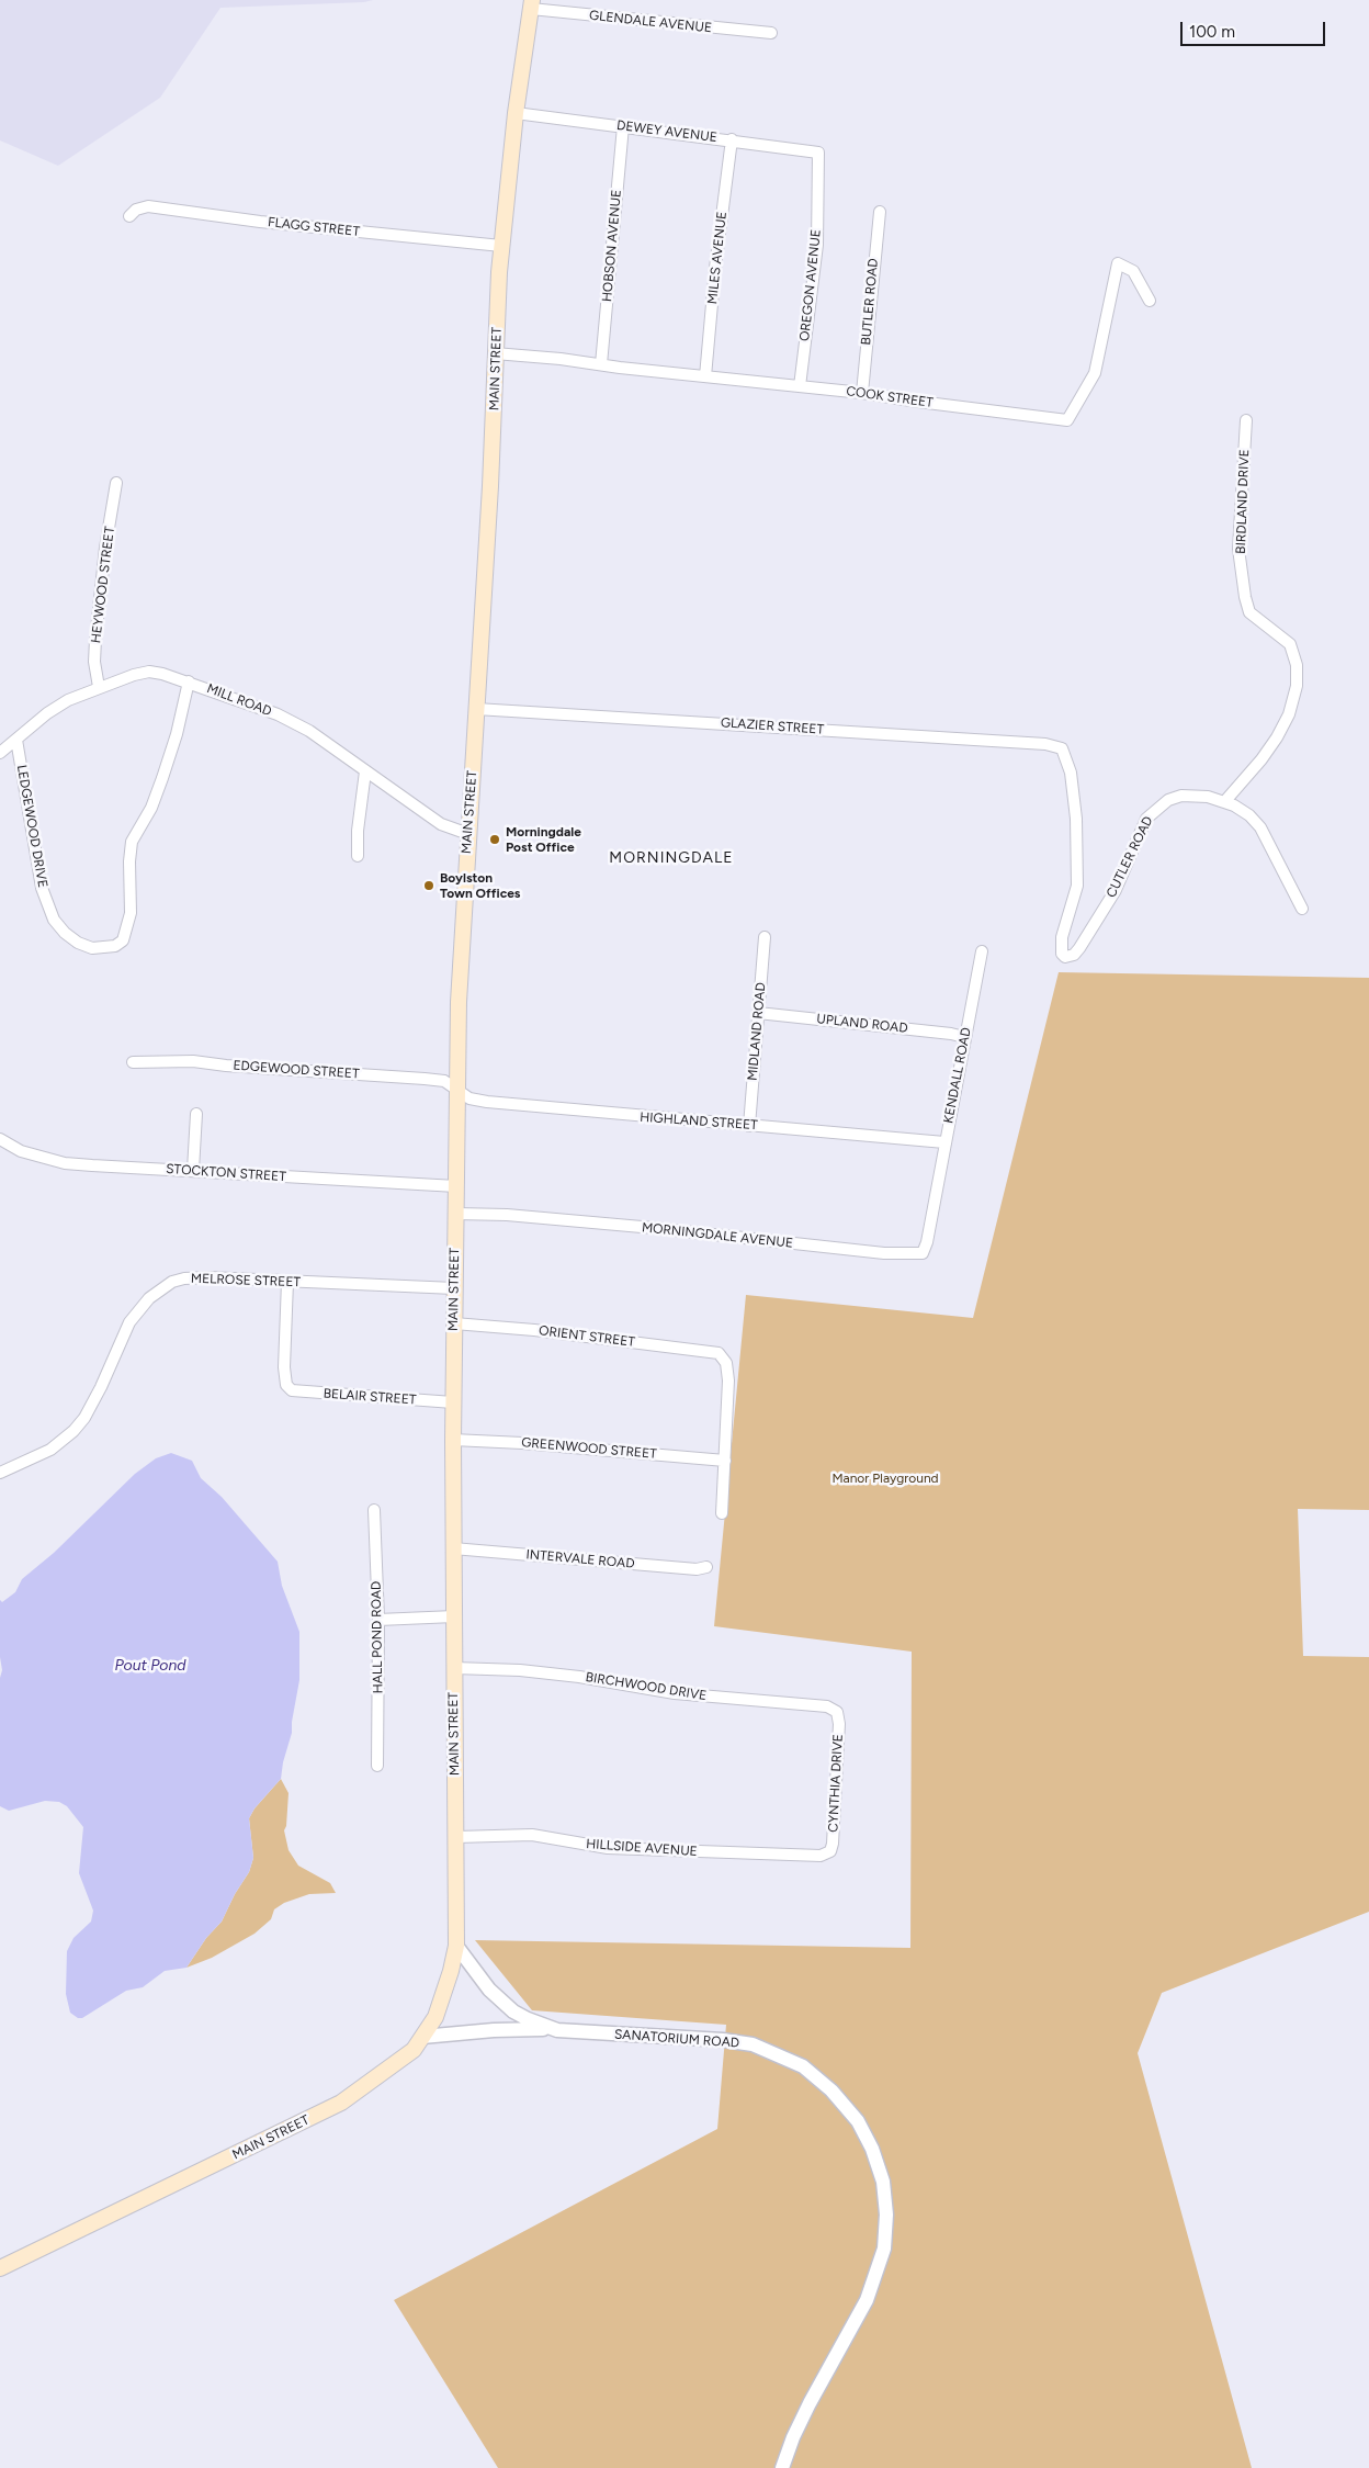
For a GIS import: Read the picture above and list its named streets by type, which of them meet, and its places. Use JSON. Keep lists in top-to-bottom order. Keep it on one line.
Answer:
{"streets":{"main road":["MAIN STREET"],"street":["GLENDALE AVENUE","DEWEY AVENUE","FLAGG STREET","HOBSON AVENUE","MILES AVENUE","OREGON AVENUE","BUTLER ROAD","COOK STREET","BIRDLAND DRIVE","HEYWOOD STREET","MILL ROAD","GLAZIER STREET","LEDGEWOOD DRIVE","CUTLER ROAD","UPLAND ROAD","MIDLAND ROAD","EDGEWOOD STREET","KENDALL ROAD","HIGHLAND STREET","STOCKTON STREET","MORNINGDALE AVENUE","MELROSE STREET","ORIENT STREET","BELAIR STREET","GREENWOOD STREET","INTERVALE ROAD","HALL POND ROAD","BIRCHWOOD DRIVE","CYNTHIA DRIVE","HILLSIDE AVENUE","SANATORIUM ROAD"]},"crossings":[["GLENDALE AVENUE","MAIN STREET"],["DEWEY AVENUE","HOBSON AVENUE"],["DEWEY AVENUE","MILES AVENUE"],["DEWEY AVENUE","OREGON AVENUE"],["DEWEY AVENUE","MAIN STREET"],["FLAGG STREET","MAIN STREET"],["HOBSON AVENUE","COOK STREET"],["MILES AVENUE","COOK STREET"],["OREGON AVENUE","COOK STREET"],["BUTLER ROAD","COOK STREET"],["MAIN STREET","COOK STREET"],["MAIN STREET","MILL ROAD"],["MAIN STREET","GLAZIER STREET"],["MAIN STREET","EDGEWOOD STREET"],["MAIN STREET","HIGHLAND STREET"],["MAIN STREET","STOCKTON STREET"],["MAIN STREET","MORNINGDALE AVENUE"],["MAIN STREET","MELROSE STREET"],["MAIN STREET","ORIENT STREET"],["MAIN STREET","BELAIR STREET"],["MAIN STREET","GREENWOOD STREET"],["MAIN STREET","INTERVALE ROAD"],["MAIN STREET","BIRCHWOOD DRIVE"],["MAIN STREET","HILLSIDE AVENUE"],["MAIN STREET","SANATORIUM ROAD"],["BIRDLAND DRIVE","CUTLER ROAD"],["HEYWOOD STREET","MILL ROAD"],["MILL ROAD","LEDGEWOOD DRIVE"],["GLAZIER STREET","CUTLER ROAD"],["UPLAND ROAD","MIDLAND ROAD"],["UPLAND ROAD","KENDALL ROAD"],["MIDLAND ROAD","HIGHLAND STREET"],["EDGEWOOD STREET","HIGHLAND STREET"],["KENDALL ROAD","HIGHLAND STREET"],["KENDALL ROAD","MORNINGDALE AVENUE"],["MELROSE STREET","BELAIR STREET"],["ORIENT STREET","GREENWOOD STREET"],["BIRCHWOOD DRIVE","CYNTHIA DRIVE"],["CYNTHIA DRIVE","HILLSIDE AVENUE"]],"districts":["MORNINGDALE"],"water":["Pout Pond"],"parks":["Manor Playground"],"places":["Morningdale Post Office","Boylston Town Offices"],"scale_bar":"100 m"}
